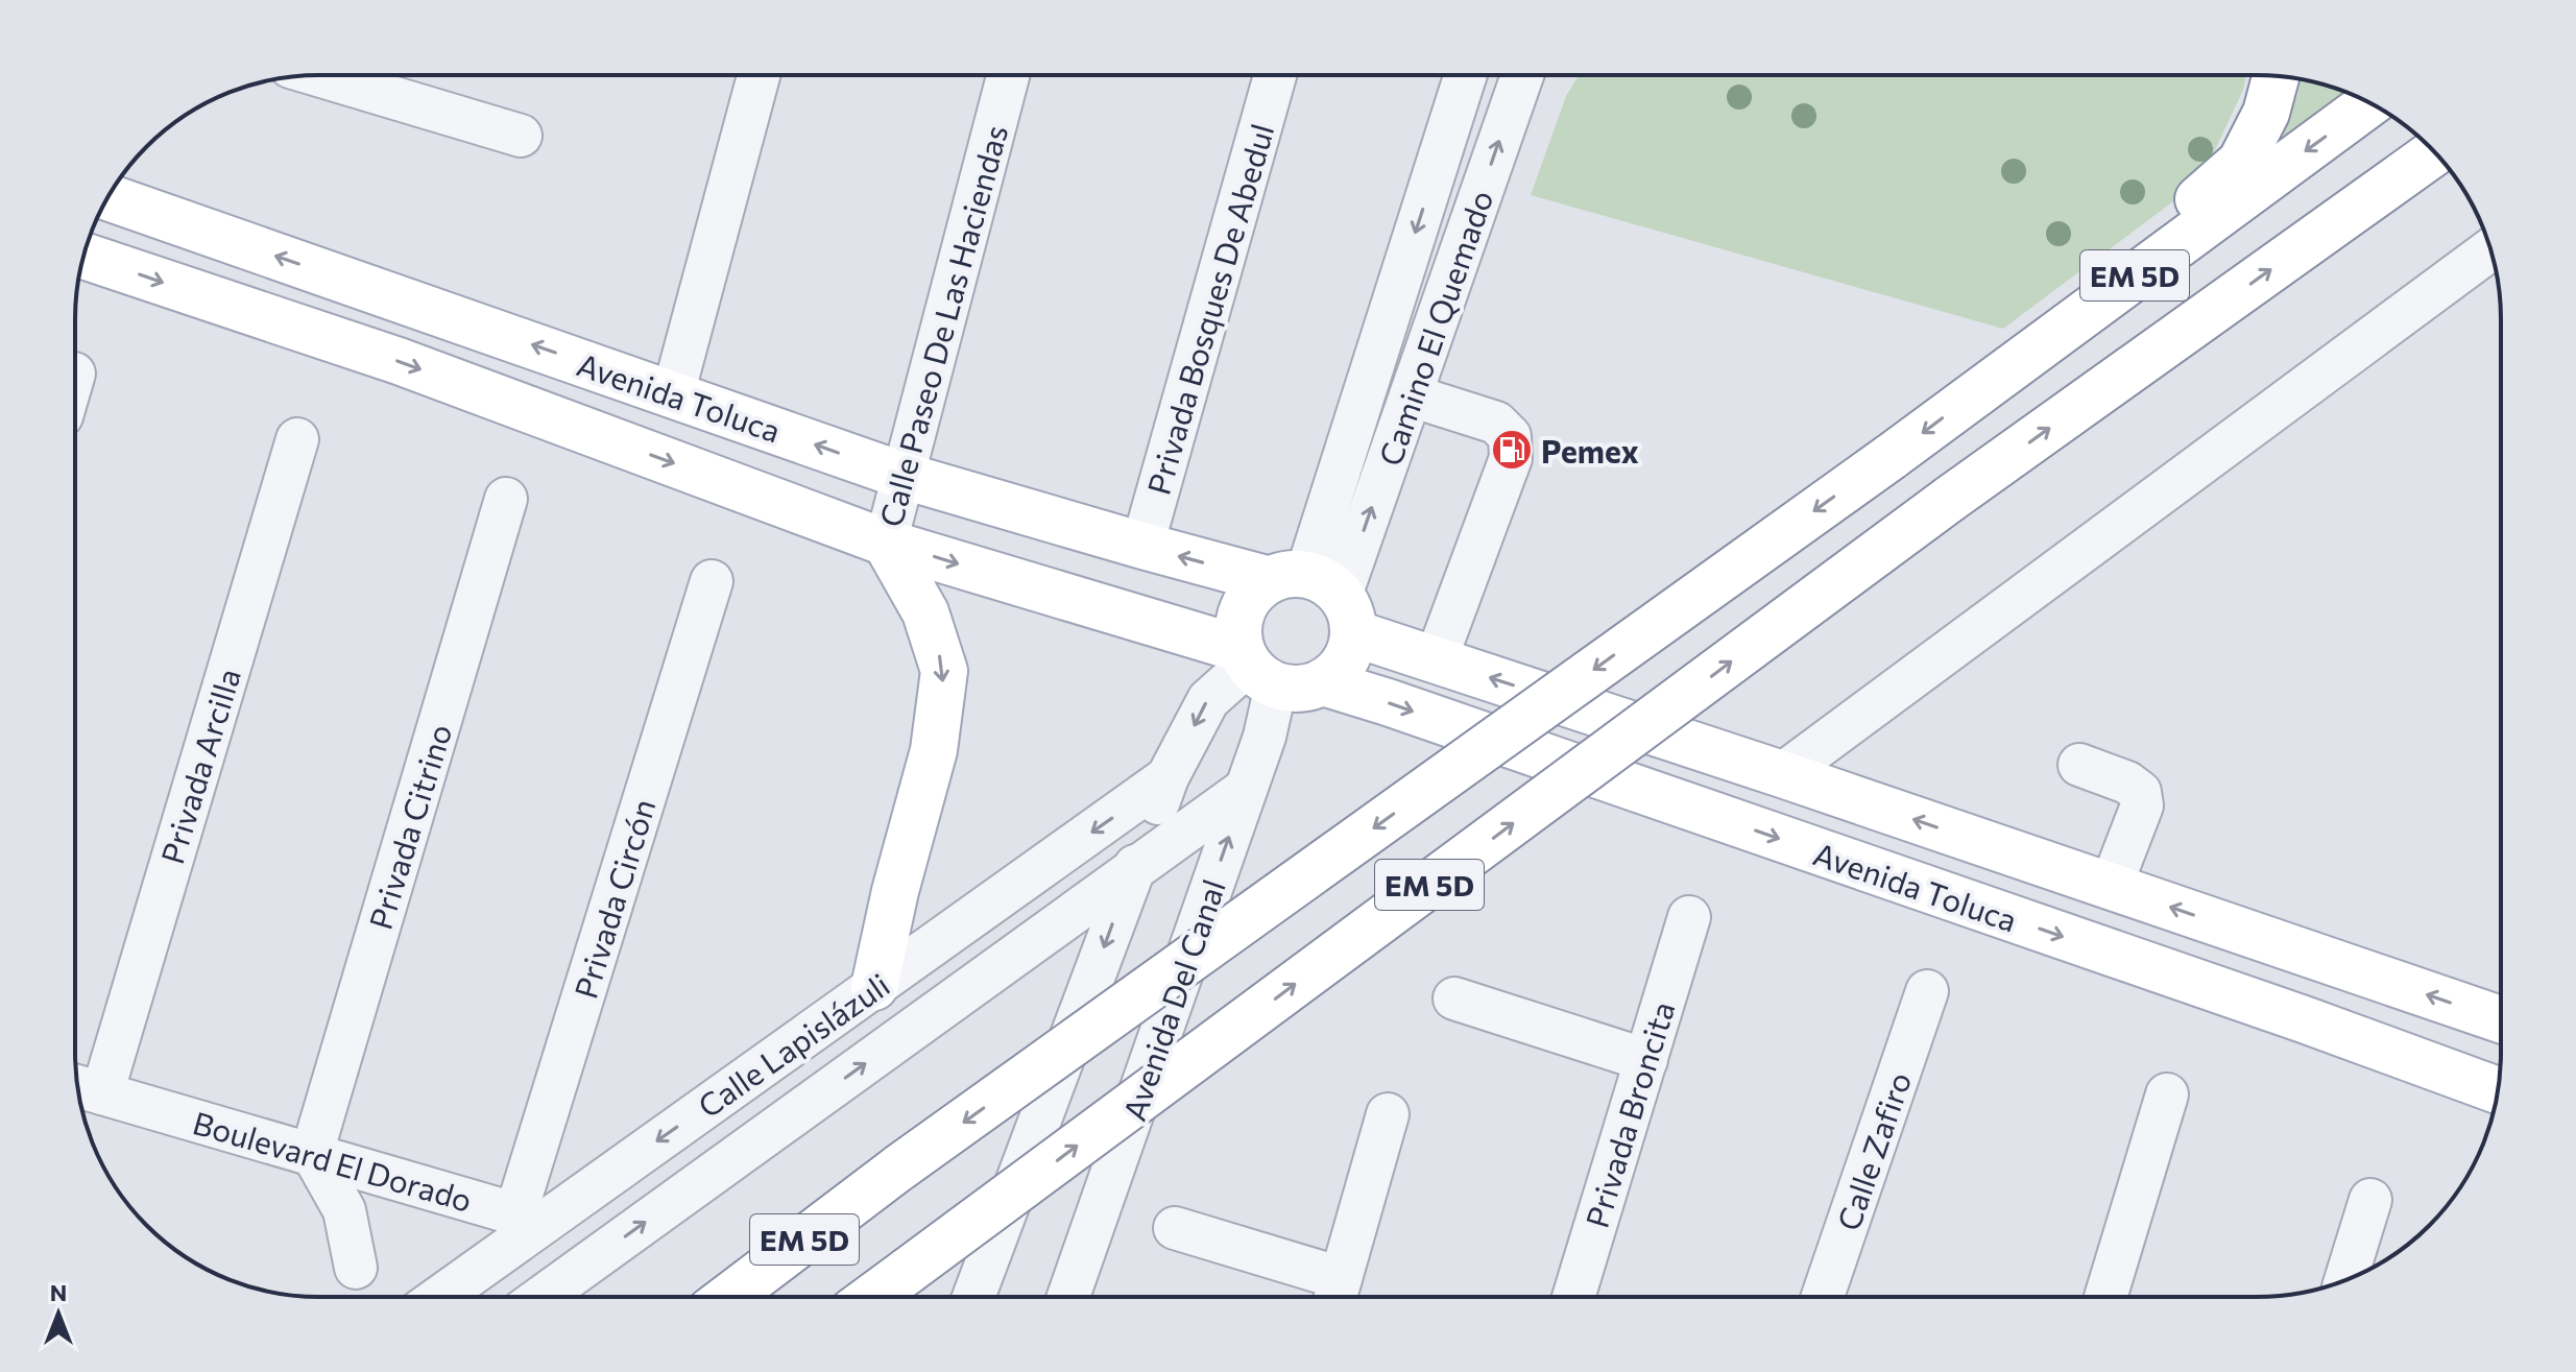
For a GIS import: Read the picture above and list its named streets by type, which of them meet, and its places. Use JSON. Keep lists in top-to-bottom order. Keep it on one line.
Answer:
{"streets":{"main road":["EM 5D","Avenida Toluca"],"street":["Privada Bosques De Abedul","Calle Paseo De Las Haciendas","Camino El Quemado","Privada Arcilla","Privada Citrino","Privada Circón","Avenida Del Canal","Calle Lapislázuli","Privada Broncita","Calle Zafiro","Boulevard El Dorado"]},"crossings":[["Privada Bosques De Abedul","Avenida Toluca"],["Calle Paseo De Las Haciendas","Avenida Toluca"],["Camino El Quemado","Avenida Toluca"],["Camino El Quemado","Avenida Del Canal"],["Avenida Toluca","Avenida Del Canal"],["Privada Arcilla","Boulevard El Dorado"],["Privada Citrino","Boulevard El Dorado"],["Privada Circón","Calle Lapislázuli"],["Privada Circón","Boulevard El Dorado"],["Avenida Del Canal","Calle Lapislázuli"],["Calle Lapislázuli","Boulevard El Dorado"]],"places":{"fuel station":["Pemex"]},"north":"top"}
